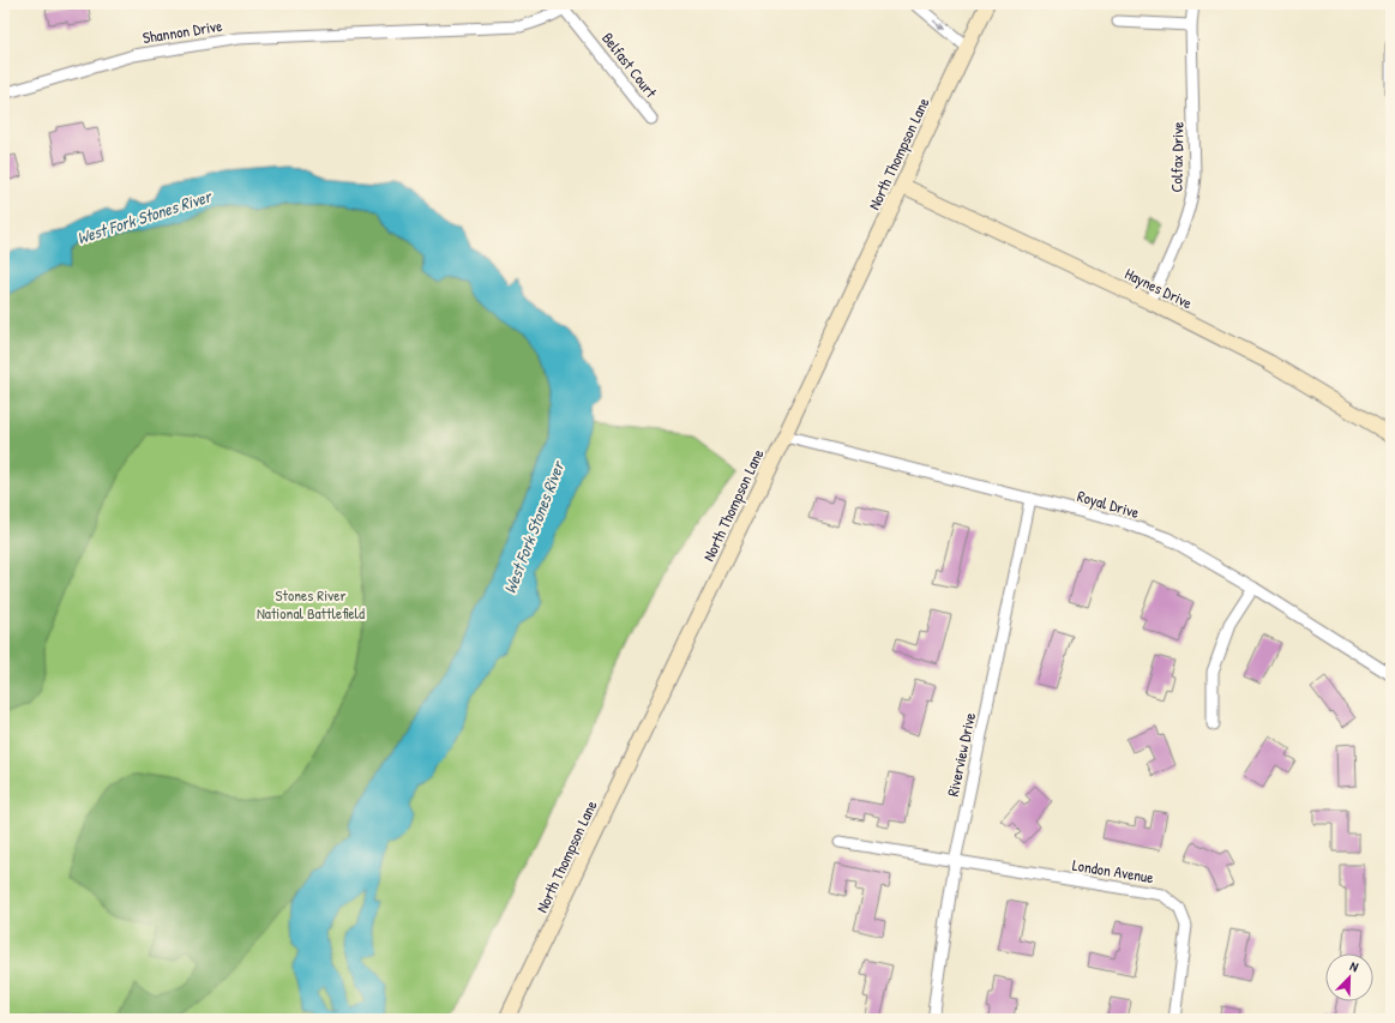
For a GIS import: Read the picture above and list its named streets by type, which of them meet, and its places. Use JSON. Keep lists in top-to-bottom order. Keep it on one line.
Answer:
{"streets":{"main road":["North Thompson Lane","Haynes Drive"],"street":["Shannon Drive","Belfast Court","Colfax Drive","Royal Drive","Riverview Drive","London Avenue"]},"crossings":[["Shannon Drive","Belfast Court"],["North Thompson Lane","Haynes Drive"],["North Thompson Lane","Royal Drive"],["Colfax Drive","Haynes Drive"],["Royal Drive","Riverview Drive"],["Riverview Drive","London Avenue"]],"water":["West Fork Stones River"],"parks":["Stones River National Battlefield"],"north":"top right"}
